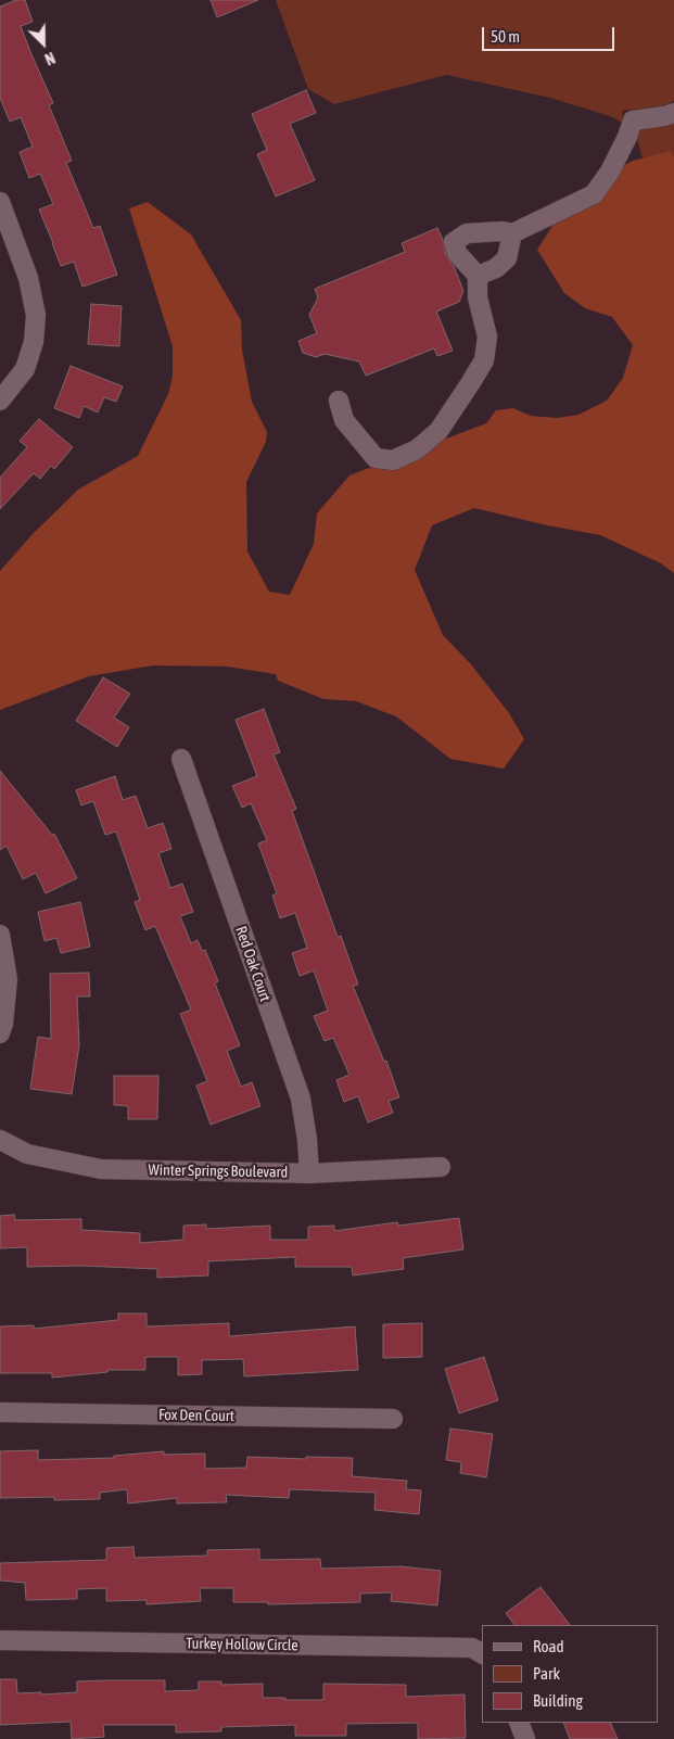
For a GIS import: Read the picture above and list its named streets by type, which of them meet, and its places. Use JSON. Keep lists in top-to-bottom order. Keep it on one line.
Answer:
{"streets":{"street":["Red Oak Court","Winter Springs Boulevard","Fox Den Court","Turkey Hollow Circle"]},"crossings":[["Red Oak Court","Winter Springs Boulevard"]],"legend":["Road","Park","Building"],"scale_bar":"50 m","north":"bottom right"}
